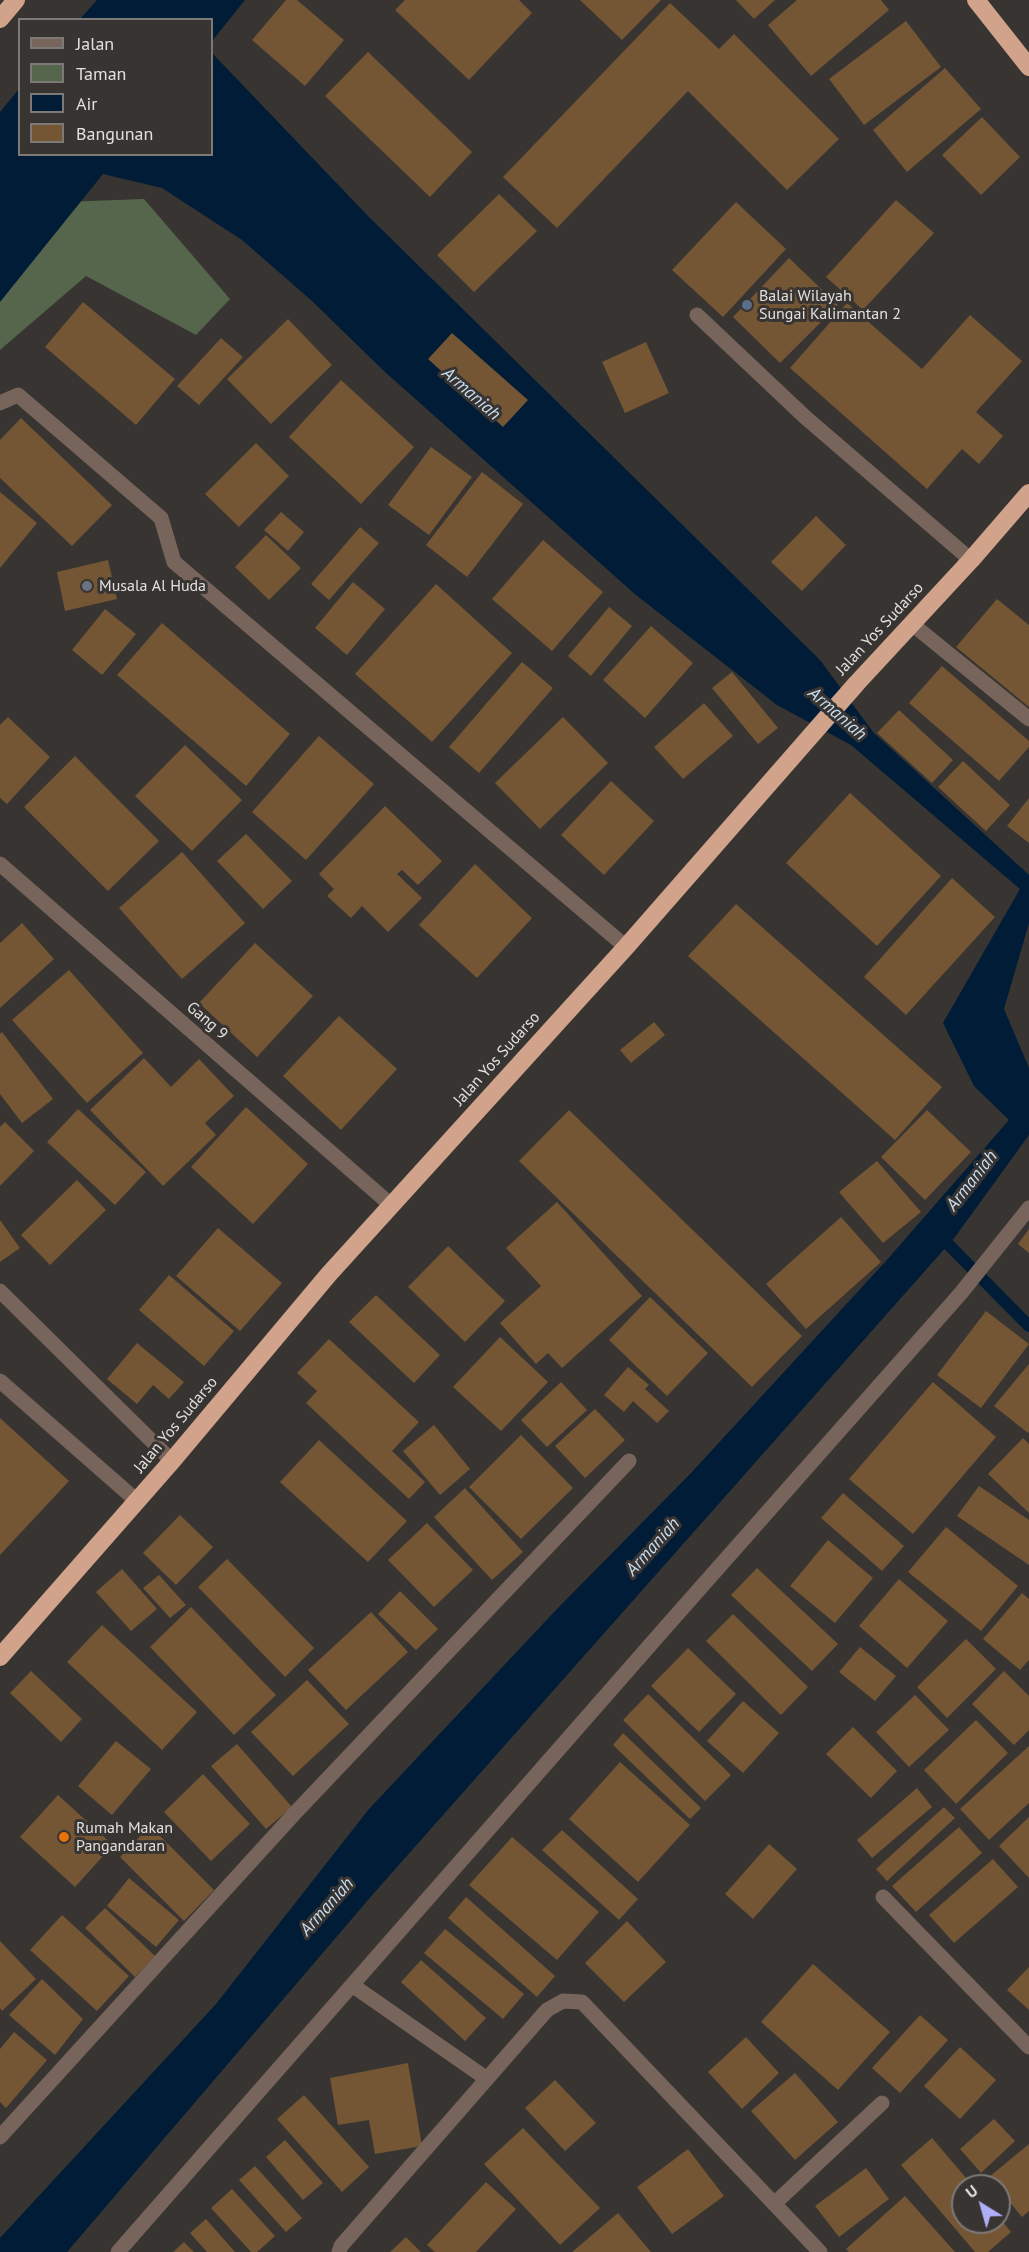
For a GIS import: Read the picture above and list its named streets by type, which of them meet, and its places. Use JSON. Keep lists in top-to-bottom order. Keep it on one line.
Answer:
{"streets":{"highway":["Jalan Yos Sudarso"],"street":["Gang 9"]},"crossings":[["Jalan Yos Sudarso","Gang 9"]],"water":["Armaniah"],"places":["Balai Wilayah Sungai Kalimantan 2","Musala Al Huda","Rumah Makan Pangandaran"],"legend":["Jalan","Taman","Air","Bangunan"],"north":"top left"}
